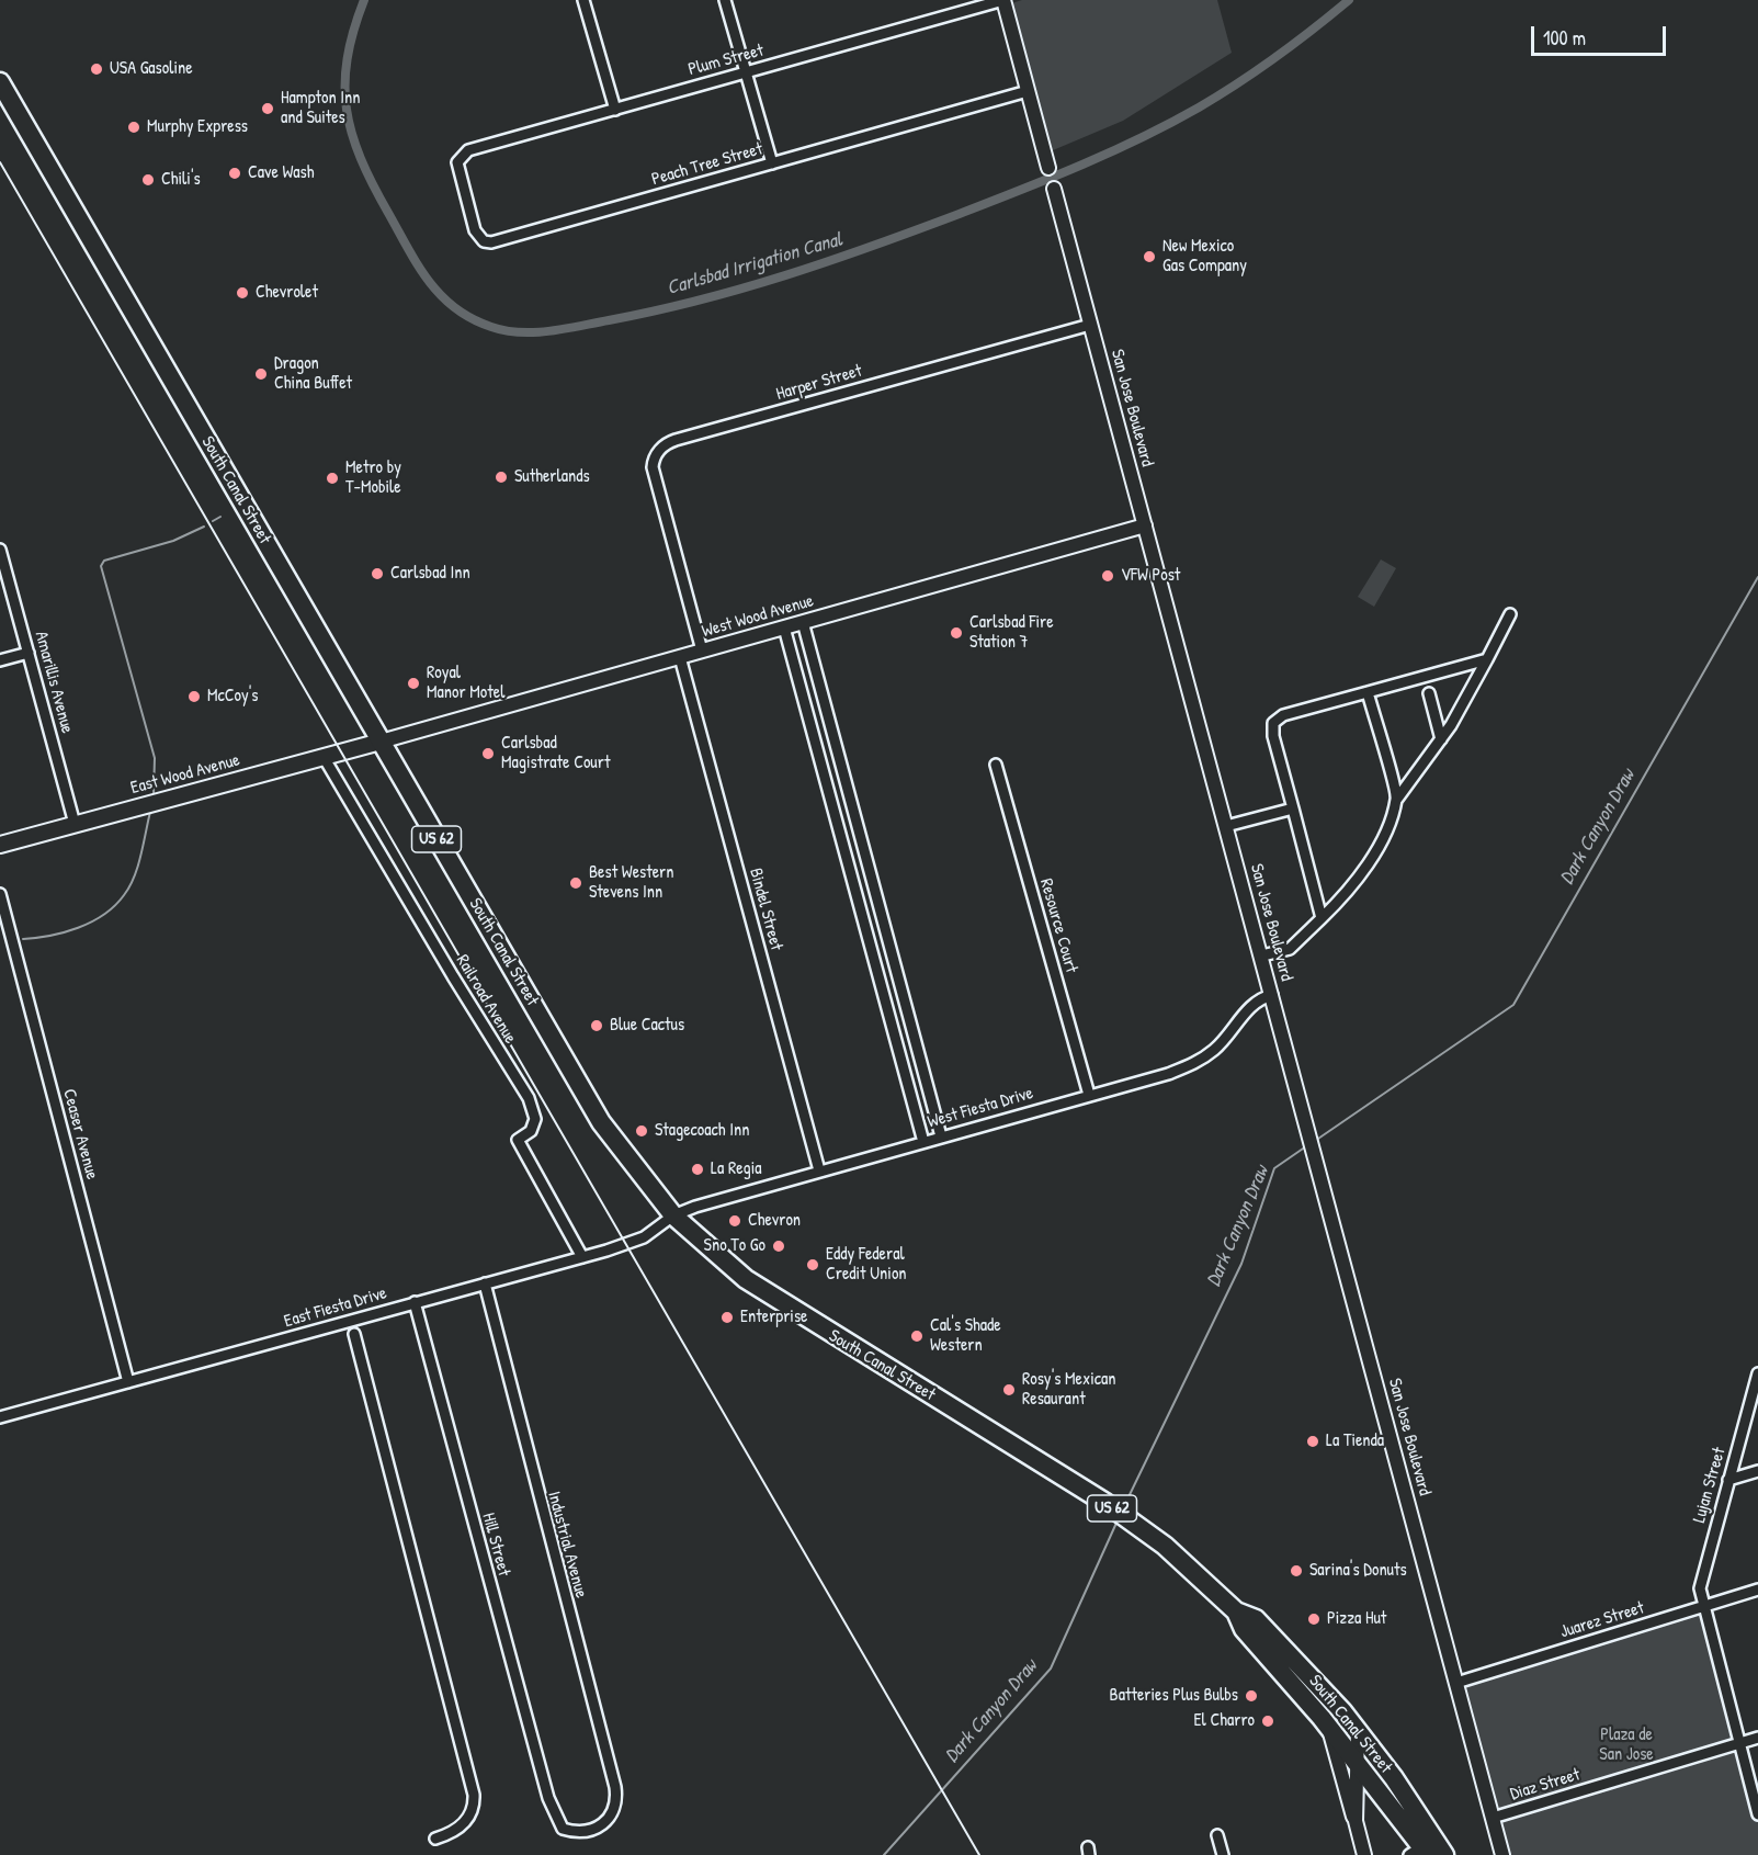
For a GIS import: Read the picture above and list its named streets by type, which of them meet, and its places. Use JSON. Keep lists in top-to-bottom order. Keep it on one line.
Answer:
{"streets":{"highway":["South Canal Street","US 62"],"main road":["East Wood Avenue"],"street":["Plum Street","Peach Tree Street","Harper Street","San Jose Boulevard","West Wood Avenue","Amarillis Avenue","Bindel Street","Resource Court","Railroad Avenue","West Fiesta Drive","Ceaser Avenue","East Fiesta Drive","Lujan Street","Hill Street","Industrial Avenue","Juarez Street","Diaz Street"]},"crossings":[["Plum Street","Peach Tree Street"],["Plum Street","San Jose Boulevard"],["Peach Tree Street","San Jose Boulevard"],["Harper Street","San Jose Boulevard"],["Harper Street","West Wood Avenue"],["San Jose Boulevard","West Wood Avenue"],["San Jose Boulevard","West Fiesta Drive"],["San Jose Boulevard","Juarez Street"],["San Jose Boulevard","Diaz Street"],["South Canal Street","West Wood Avenue"],["South Canal Street","East Wood Avenue"],["South Canal Street","West Fiesta Drive"],["South Canal Street","East Fiesta Drive"],["West Wood Avenue","East Wood Avenue"],["West Wood Avenue","Bindel Street"],["Amarillis Avenue","East Wood Avenue"],["East Wood Avenue","Railroad Avenue"],["Bindel Street","West Fiesta Drive"],["Resource Court","West Fiesta Drive"],["Railroad Avenue","East Fiesta Drive"],["West Fiesta Drive","East Fiesta Drive"],["Ceaser Avenue","East Fiesta Drive"],["East Fiesta Drive","Hill Street"],["East Fiesta Drive","Industrial Avenue"],["Lujan Street","Juarez Street"],["Lujan Street","Diaz Street"],["Hill Street","Industrial Avenue"]],"water":["Carlsbad Irrigation Canal","Dark Canyon Draw"],"parks":["Plaza de San Jose"],"places":["USA Gasoline","Hampton Inn and Suites","Murphy Express","Cave Wash","Chili's","New Mexico Gas Company","Chevrolet","Dragon China Buffet","Sutherlands","Metro by T-Mobile","Carlsbad Inn","VFW Post","Carlsbad Fire Station 7","Royal Manor Motel","McCoy's","Carlsbad Magistrate Court","Best Western Stevens Inn","Blue Cactus","Stagecoach Inn","La Regia","Chevron","Sno To Go","Eddy Federal Credit Union","Enterprise","Cal's Shade Western","Rosy's Mexican Resaurant","La Tienda","Sarina's Donuts","Pizza Hut","Batteries Plus Bulbs","El Charro"],"scale_bar":"100 m"}
